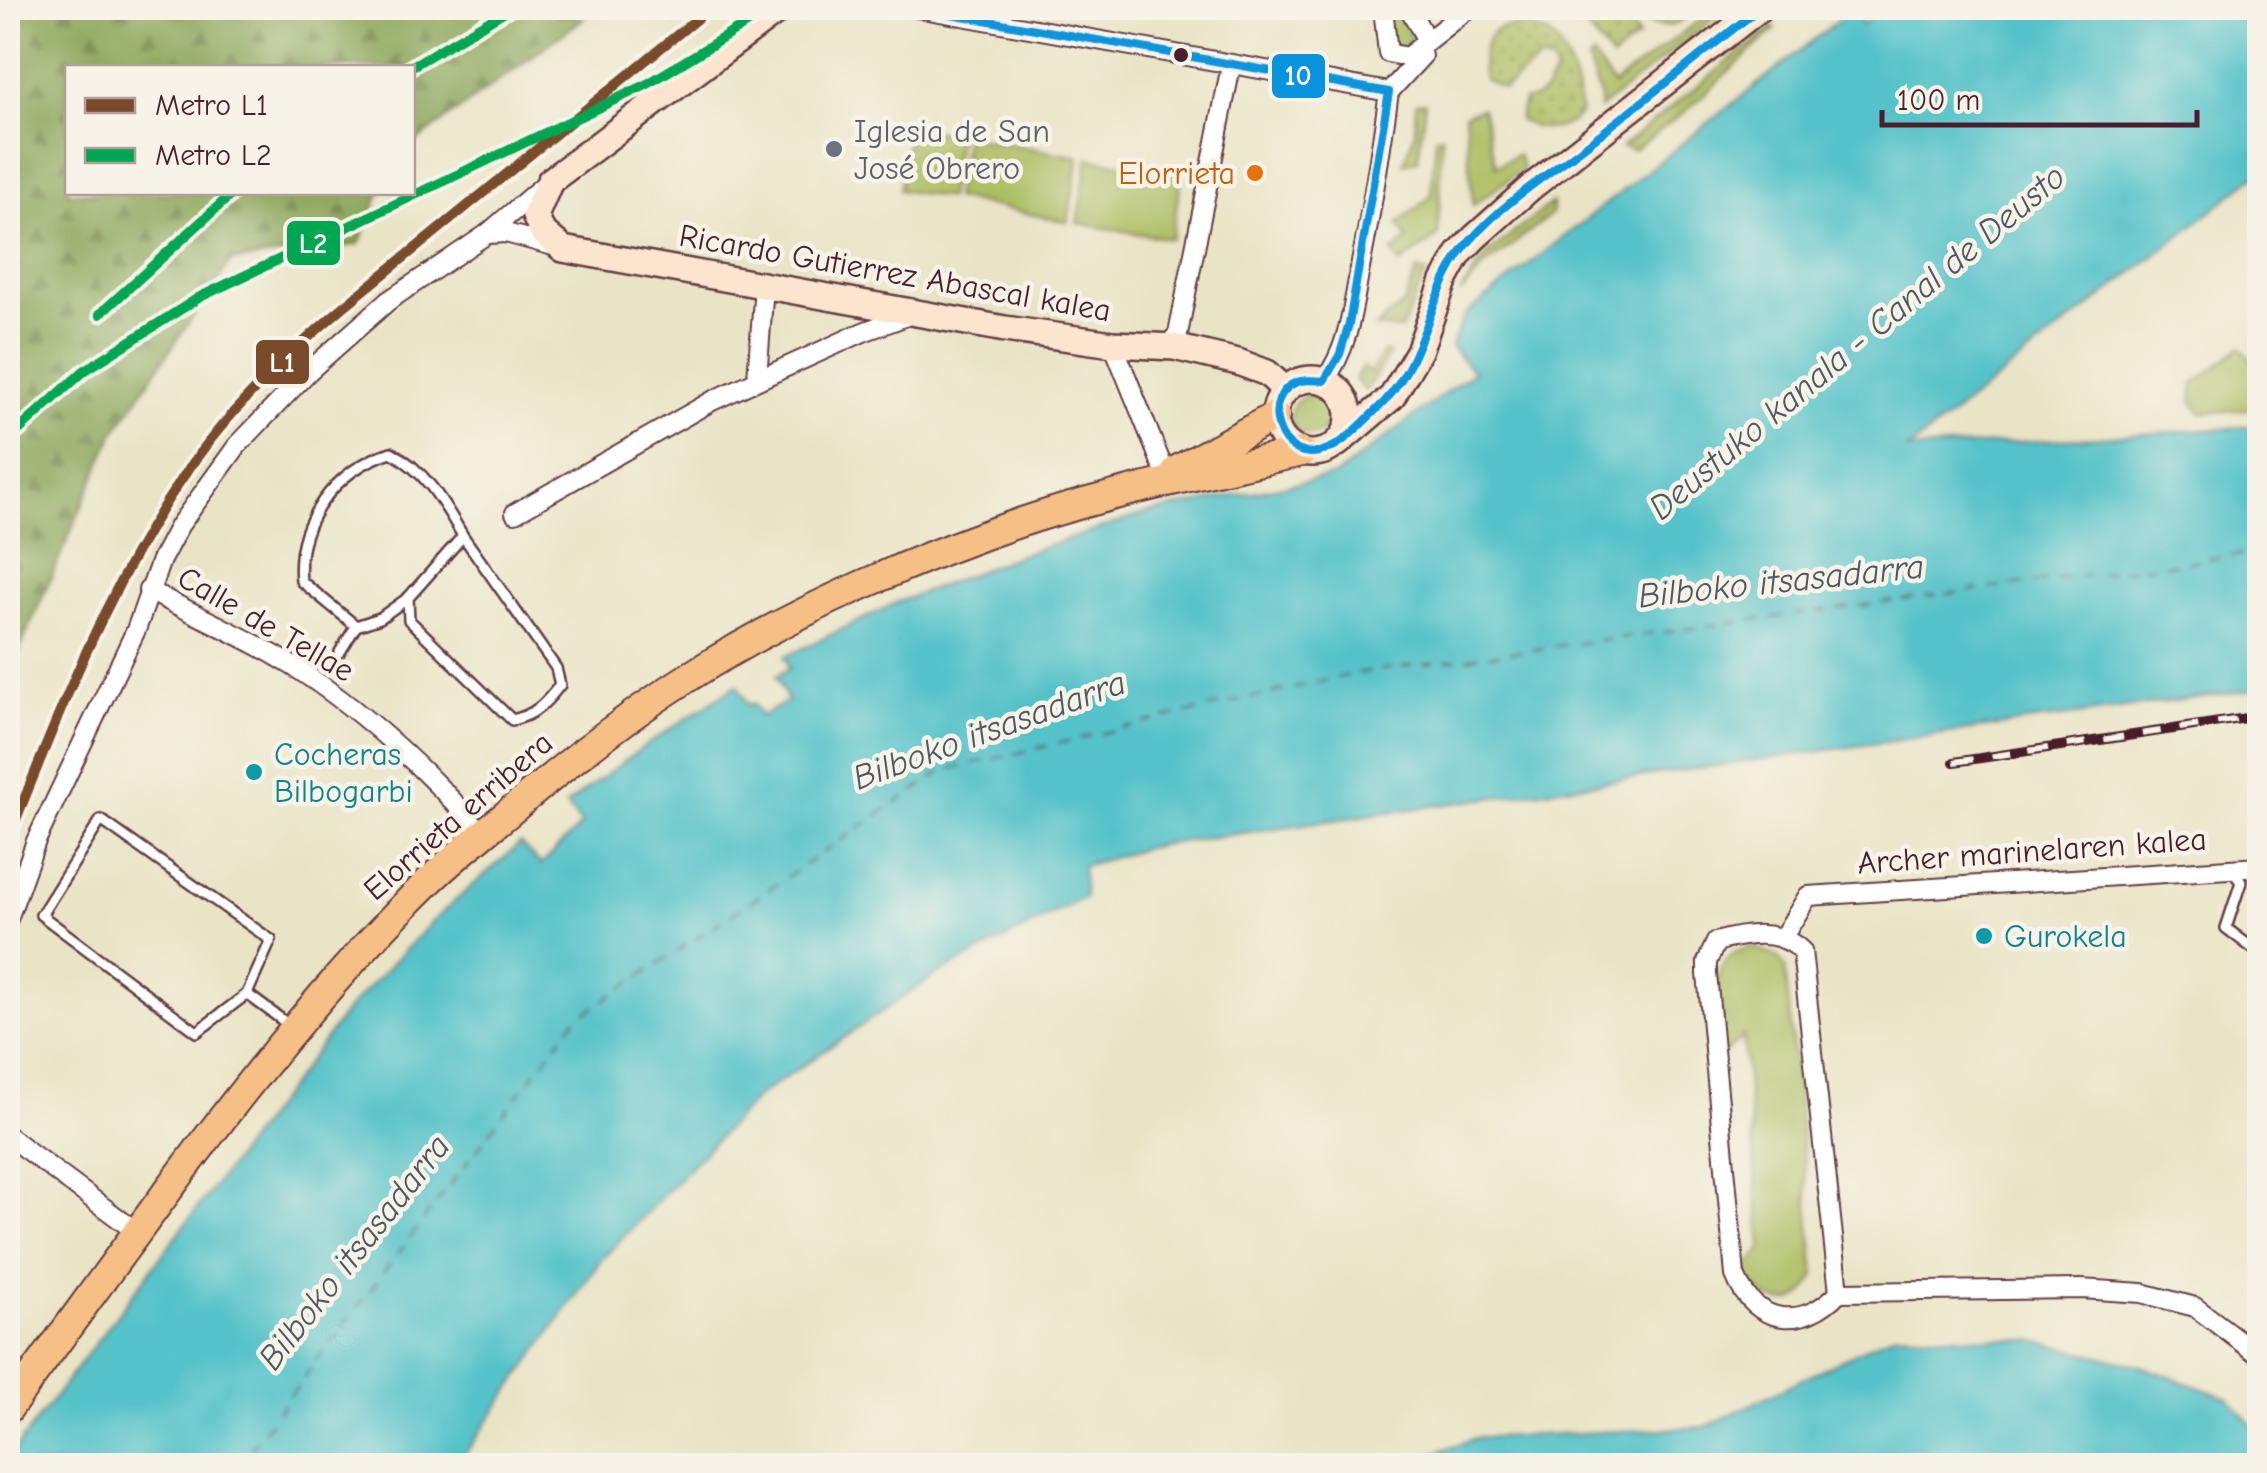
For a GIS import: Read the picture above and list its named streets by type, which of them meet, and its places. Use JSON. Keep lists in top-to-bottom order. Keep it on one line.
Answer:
{"streets":{"main road":["Ricardo Gutierrez Abascal kalea","Elorrieta erribera"],"street":["Calle de Tellae","Archer marinelaren kalea"]},"crossings":[["Calle de Tellae","Elorrieta erribera"]],"water":["Deustuko kanala - Canal de Deusto","Bilboko itsasadarra"],"places":["Iglesia de San José Obrero","Elorrieta","Cocheras Bilbogarbi","Gurokela"],"lines":["metro line L1","metro line L2","transit line 10"],"legend":["Metro L1","Metro L2"],"scale_bar":"100 m"}
